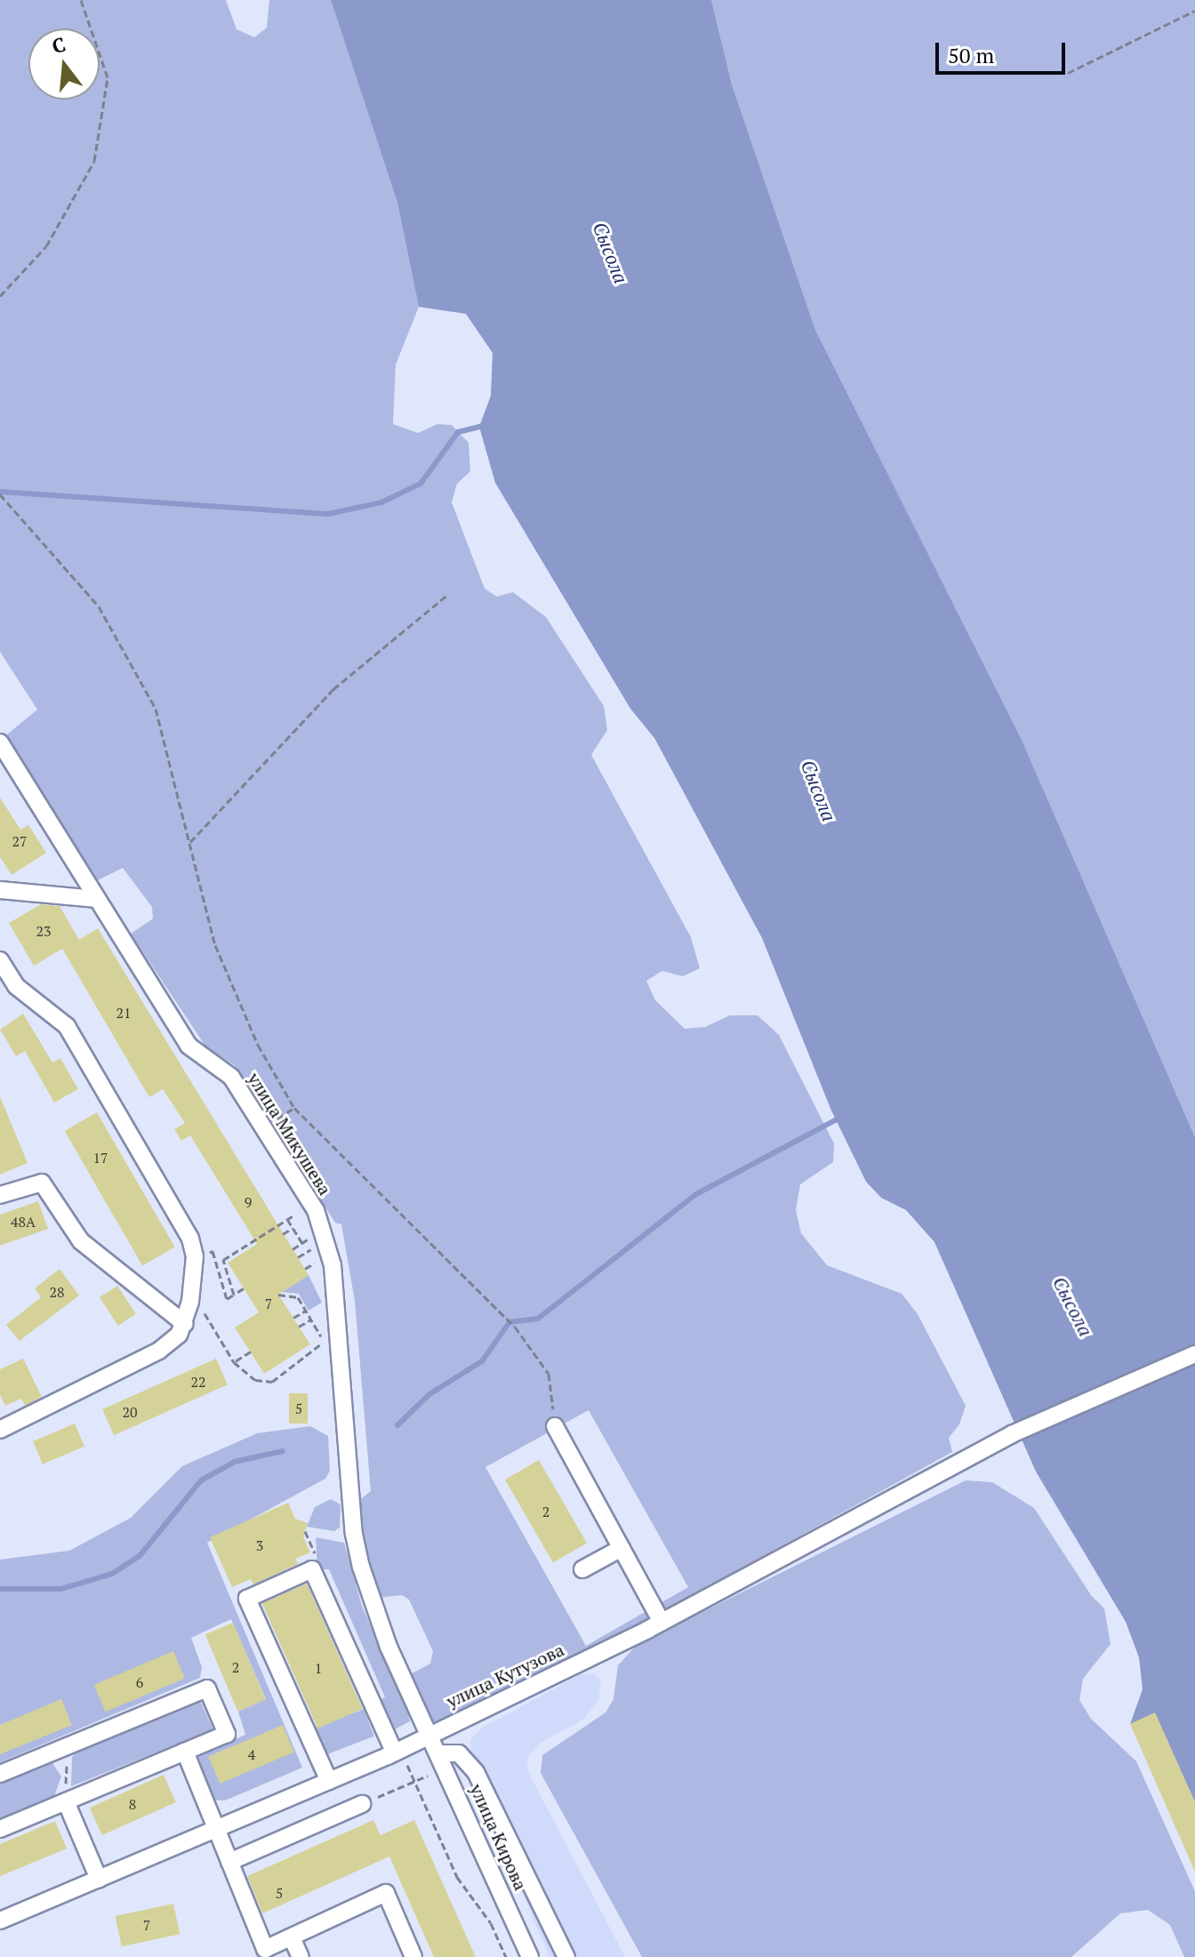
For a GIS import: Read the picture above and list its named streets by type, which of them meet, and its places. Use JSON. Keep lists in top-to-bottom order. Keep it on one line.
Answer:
{"streets":{"street":["улица Микушева","улица Кутузова","улица Кирова"]},"crossings":[["улица Микушева","улица Кутузова"],["улица Микушева","улица Кирова"],["улица Кутузова","улица Кирова"]],"water":["Сысола"],"house_numbers":["27","23","21","17","9","48А","28","7","22","5","20","2","3","2","1","6","4","8","5","7"],"scale_bar":"50 m","north":"top"}
